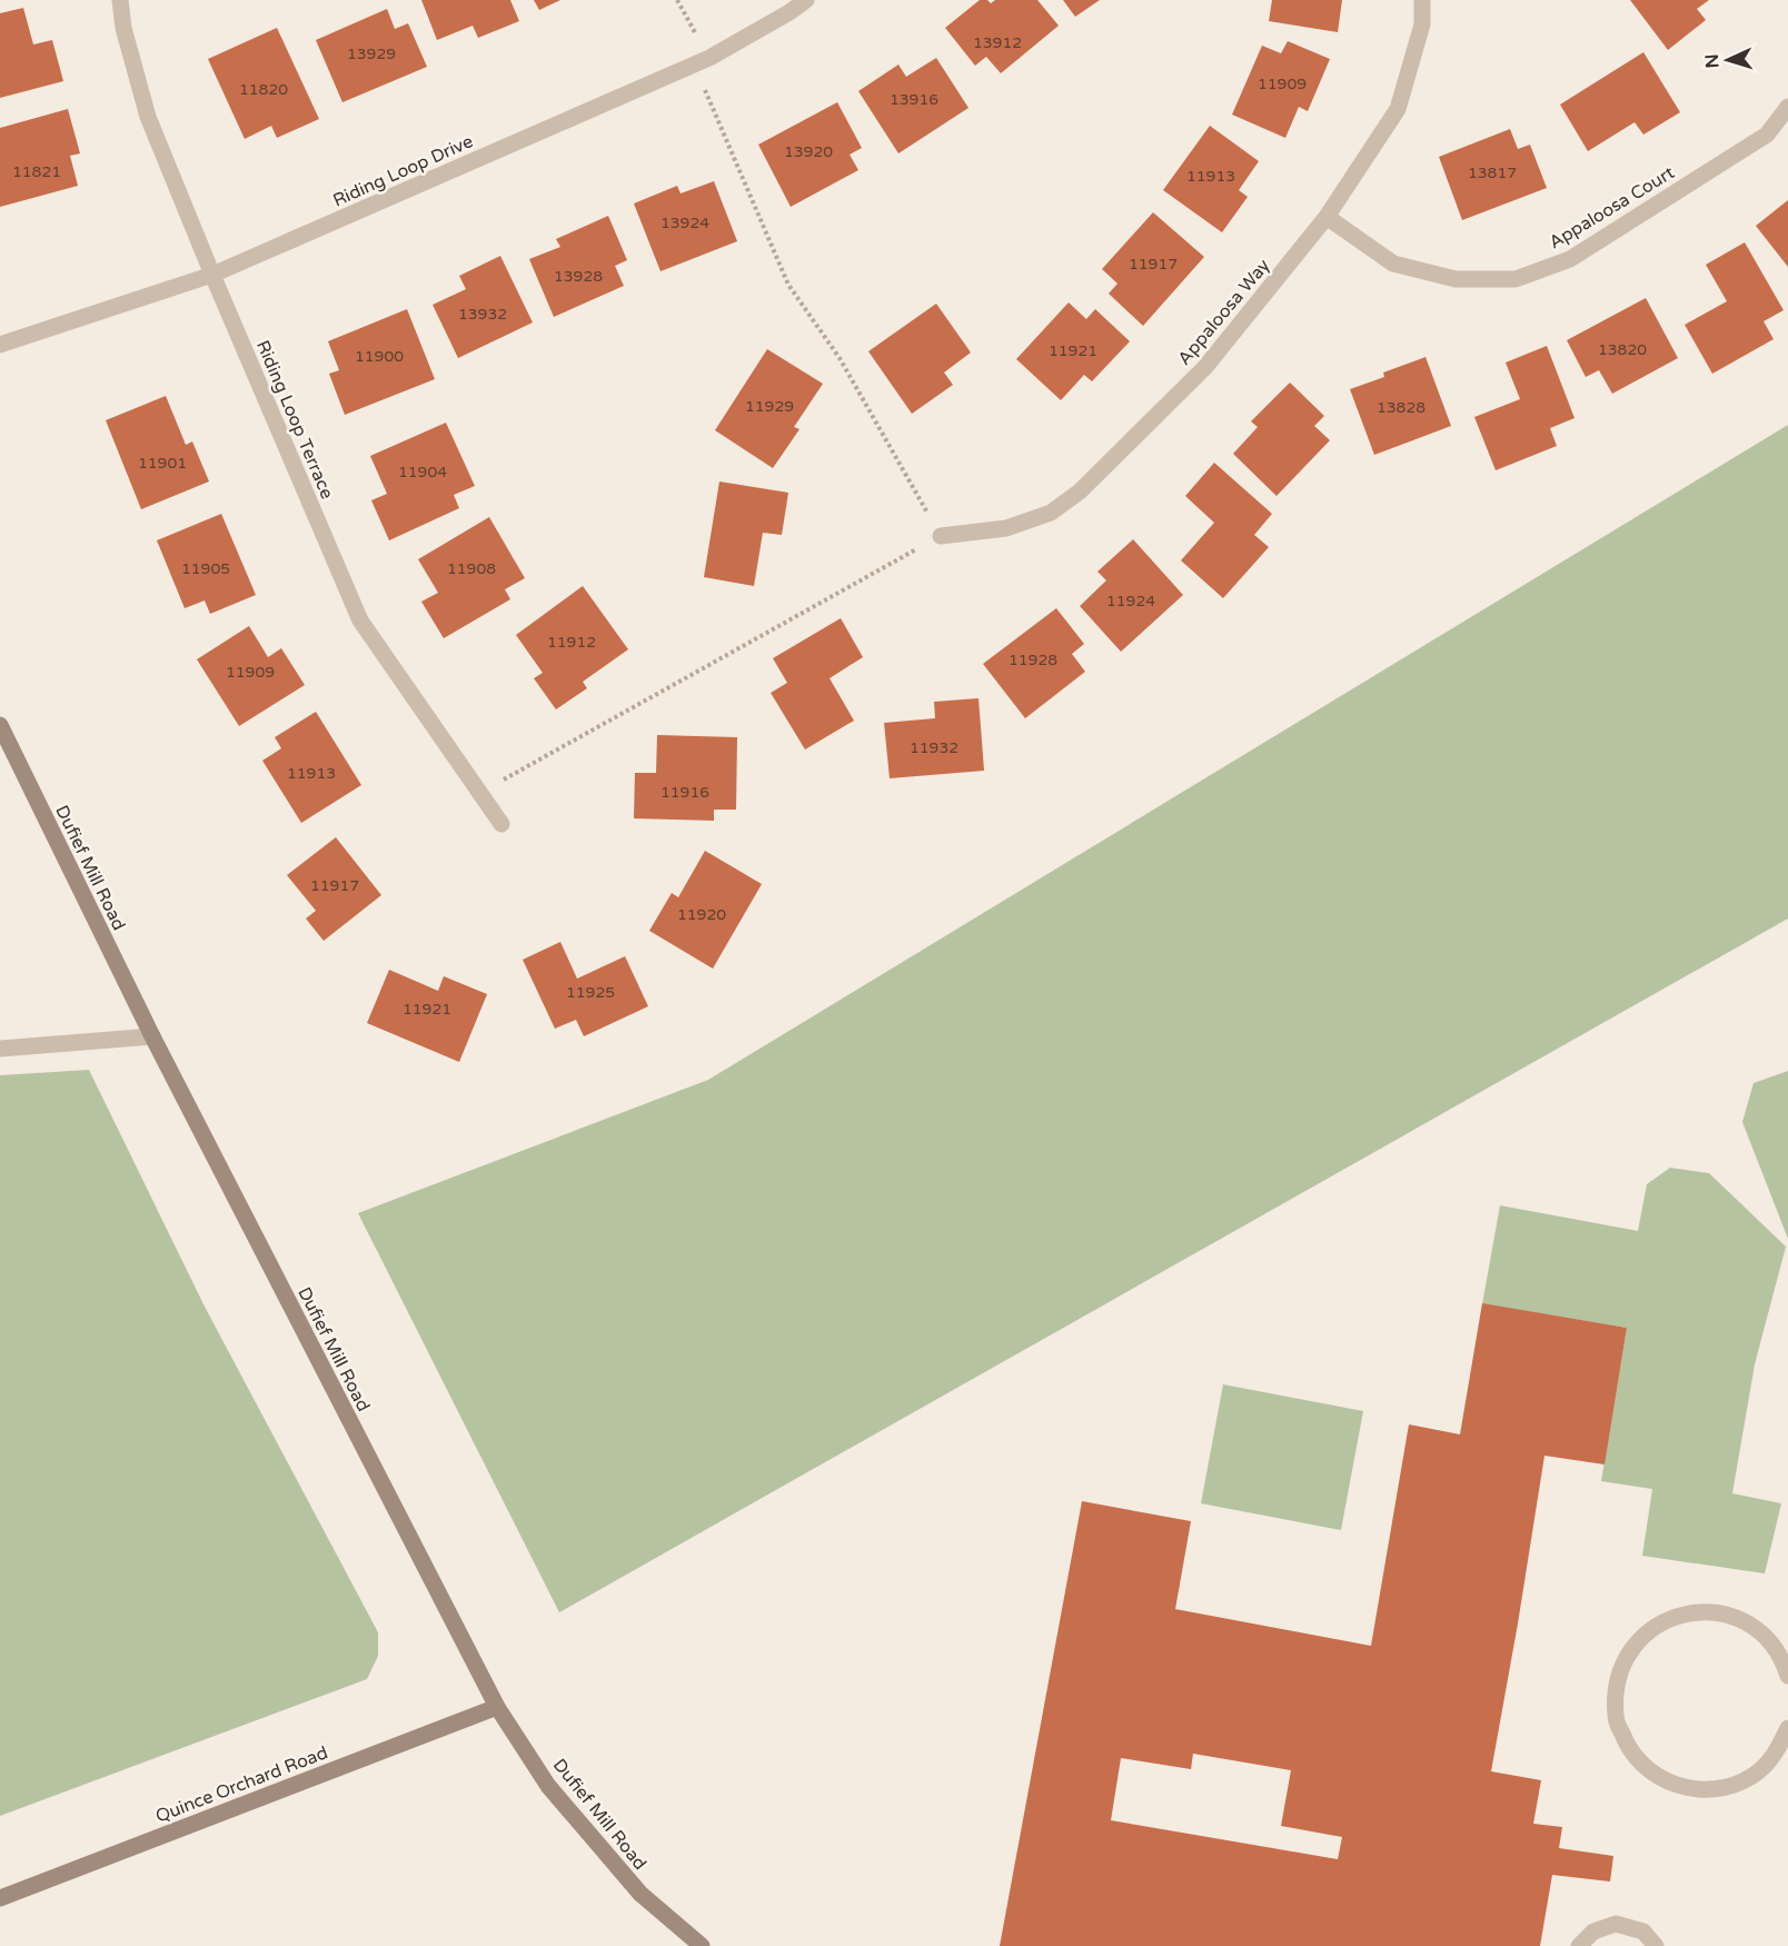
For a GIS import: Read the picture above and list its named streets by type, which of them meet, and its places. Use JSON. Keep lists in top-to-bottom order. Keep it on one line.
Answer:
{"streets":{"main road":["Dufief Mill Road","Quince Orchard Road"],"street":["Riding Loop Drive","Appaloosa Court","Appaloosa Way","Riding Loop Terrace"]},"crossings":[["Riding Loop Drive","Riding Loop Terrace"],["Appaloosa Court","Appaloosa Way"],["Dufief Mill Road","Quince Orchard Road"]],"house_numbers":["13912","13929","11909","11820","13916","13920","11821","13817","11913","13924","11917","13928","13932","13820","11921","11900","11929","13828","11901","11904","11905","11908","11924","11912","11928","11909","11932","11913","11916","11917","11920","11925","11921"],"north":"left"}
